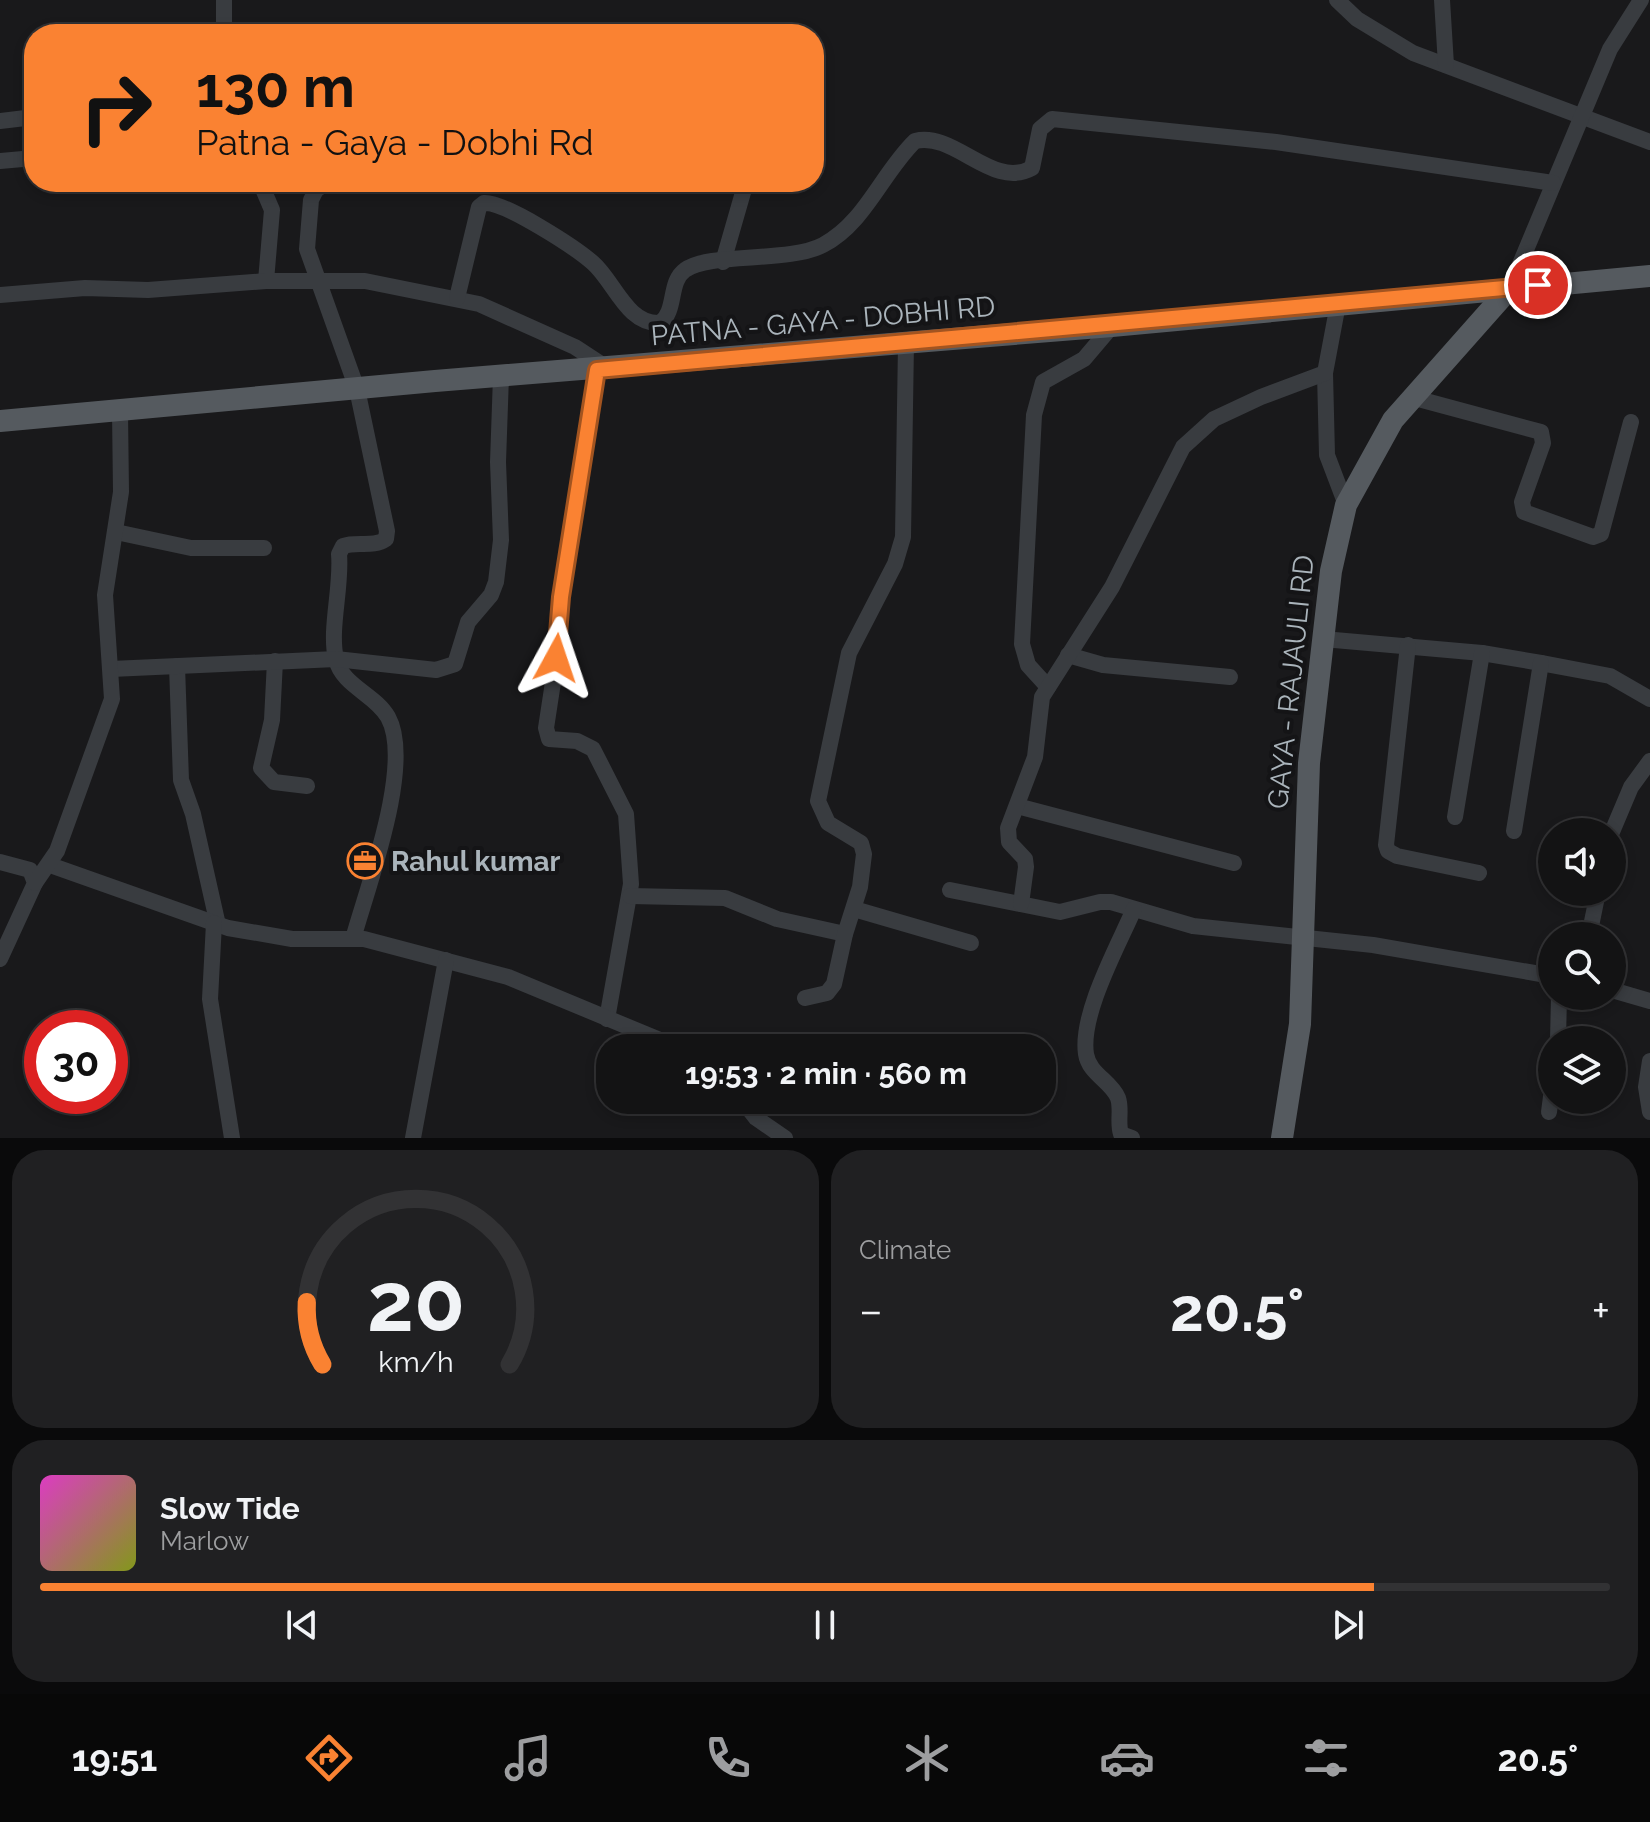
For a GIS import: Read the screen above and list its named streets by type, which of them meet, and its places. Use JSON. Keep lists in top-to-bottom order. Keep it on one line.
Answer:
{"streets":{"main road":["PATNA - GAYA - DOBHI RD","GAYA - RAJAULI RD"]},"crossings":[["PATNA - GAYA - DOBHI RD","GAYA - RAJAULI RD"]],"places":{"office":["Rahul kumar"]},"page":{"turn":["130 m","Patna - Gaya - Dobhi Rd"],"limit":"30","trip":"19:53 · 2 min · 560 m","tile":"Climate","heat":["−","20.5°","+"],"song":["Slow Tide","Marlow"],"tabs":["19:51","20.5°"],"gauge":["20","km/h"]}}
